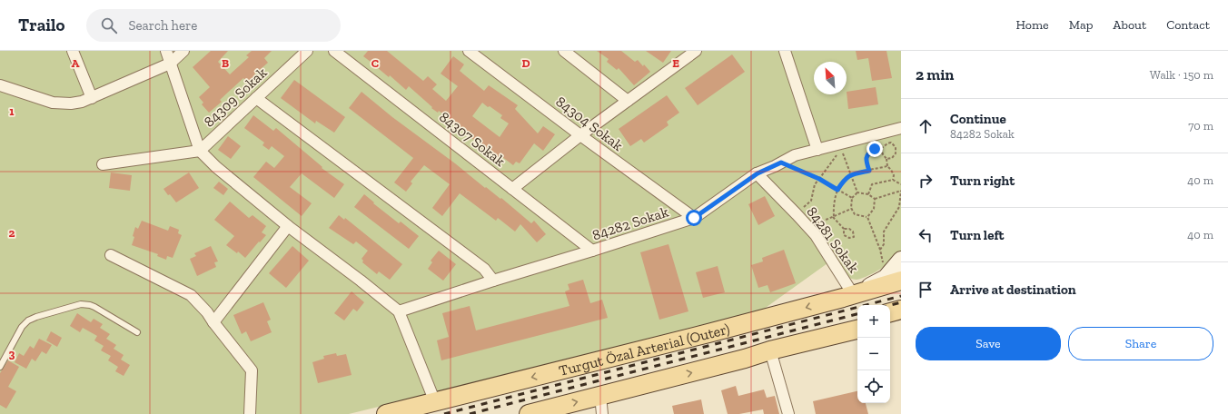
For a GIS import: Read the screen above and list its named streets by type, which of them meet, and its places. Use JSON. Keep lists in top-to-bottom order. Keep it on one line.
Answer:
{"streets":{"main road":["Turgut Özal Arterial (Outer)"],"street":["84309 Sokak","84304 Sokak","84307 Sokak","84282 Sokak","84281 Sokak"]},"crossings":[["84304 Sokak","84282 Sokak"],["84307 Sokak","84282 Sokak"],["84282 Sokak","84281 Sokak"],["84281 Sokak","Turgut Özal Arterial (Outer)"]],"north":"top left","page":{"header":"Trailo","search":"Search here","nav":["Home","Map","About","Contact"],"heading":["2 min","Walk · 150 m"],"list":[["Continue","84282 Sokak","70 m"],["Turn right","40 m"],["Turn left","40 m"],"Arrive at destination"],"map_buttons":["+","−"],"buttons":["Save","Share"]},"grid":{"columns":["A","B","C","D","E"],"rows":["1","2","3"]}}
